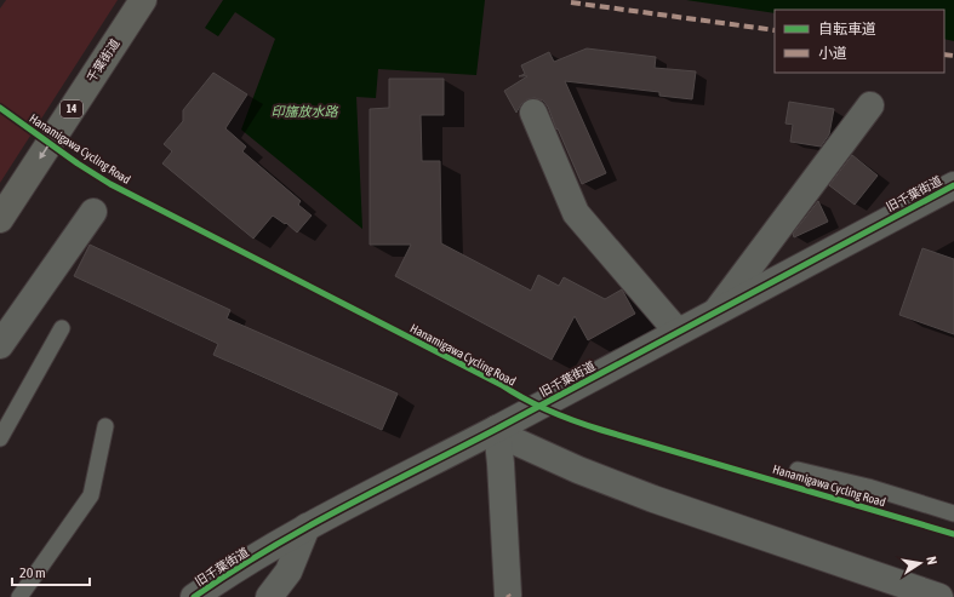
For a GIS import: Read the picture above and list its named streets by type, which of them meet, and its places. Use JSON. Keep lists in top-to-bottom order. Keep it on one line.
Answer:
{"streets":{"highway":["千葉街道","14"],"street":["旧千葉街道"],"cycle path":["Hanamigawa Cycling Road"]},"one_way":["千葉街道"],"water":["印旛放水路"],"legend":["自転車道","小道"],"scale_bar":"20 m","north":"right"}
